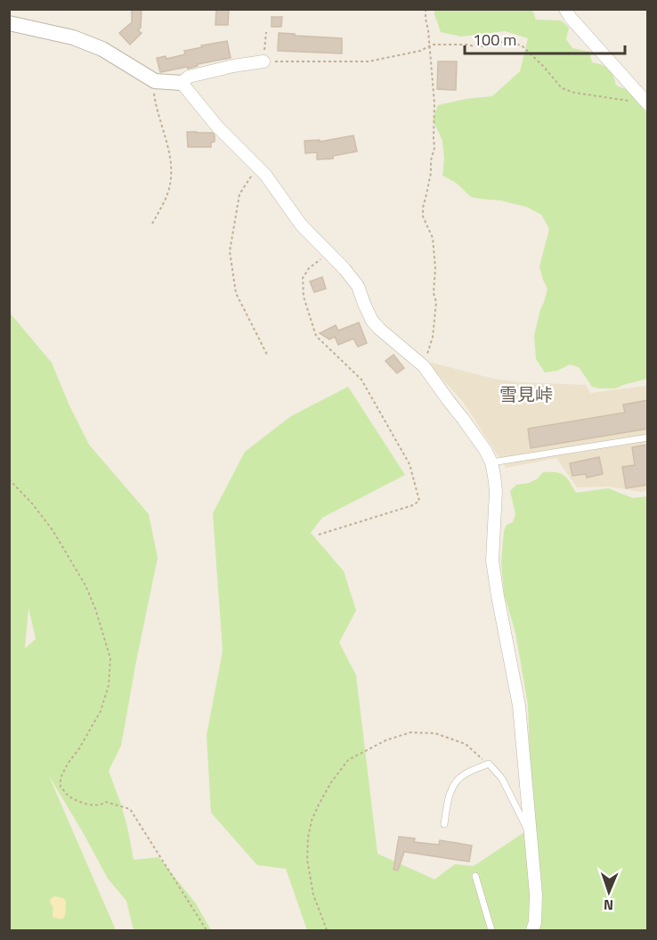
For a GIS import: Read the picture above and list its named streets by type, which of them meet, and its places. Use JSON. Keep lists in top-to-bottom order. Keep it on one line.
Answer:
{"districts":["雪見峠"],"scale_bar":"100 m","north":"bottom"}
